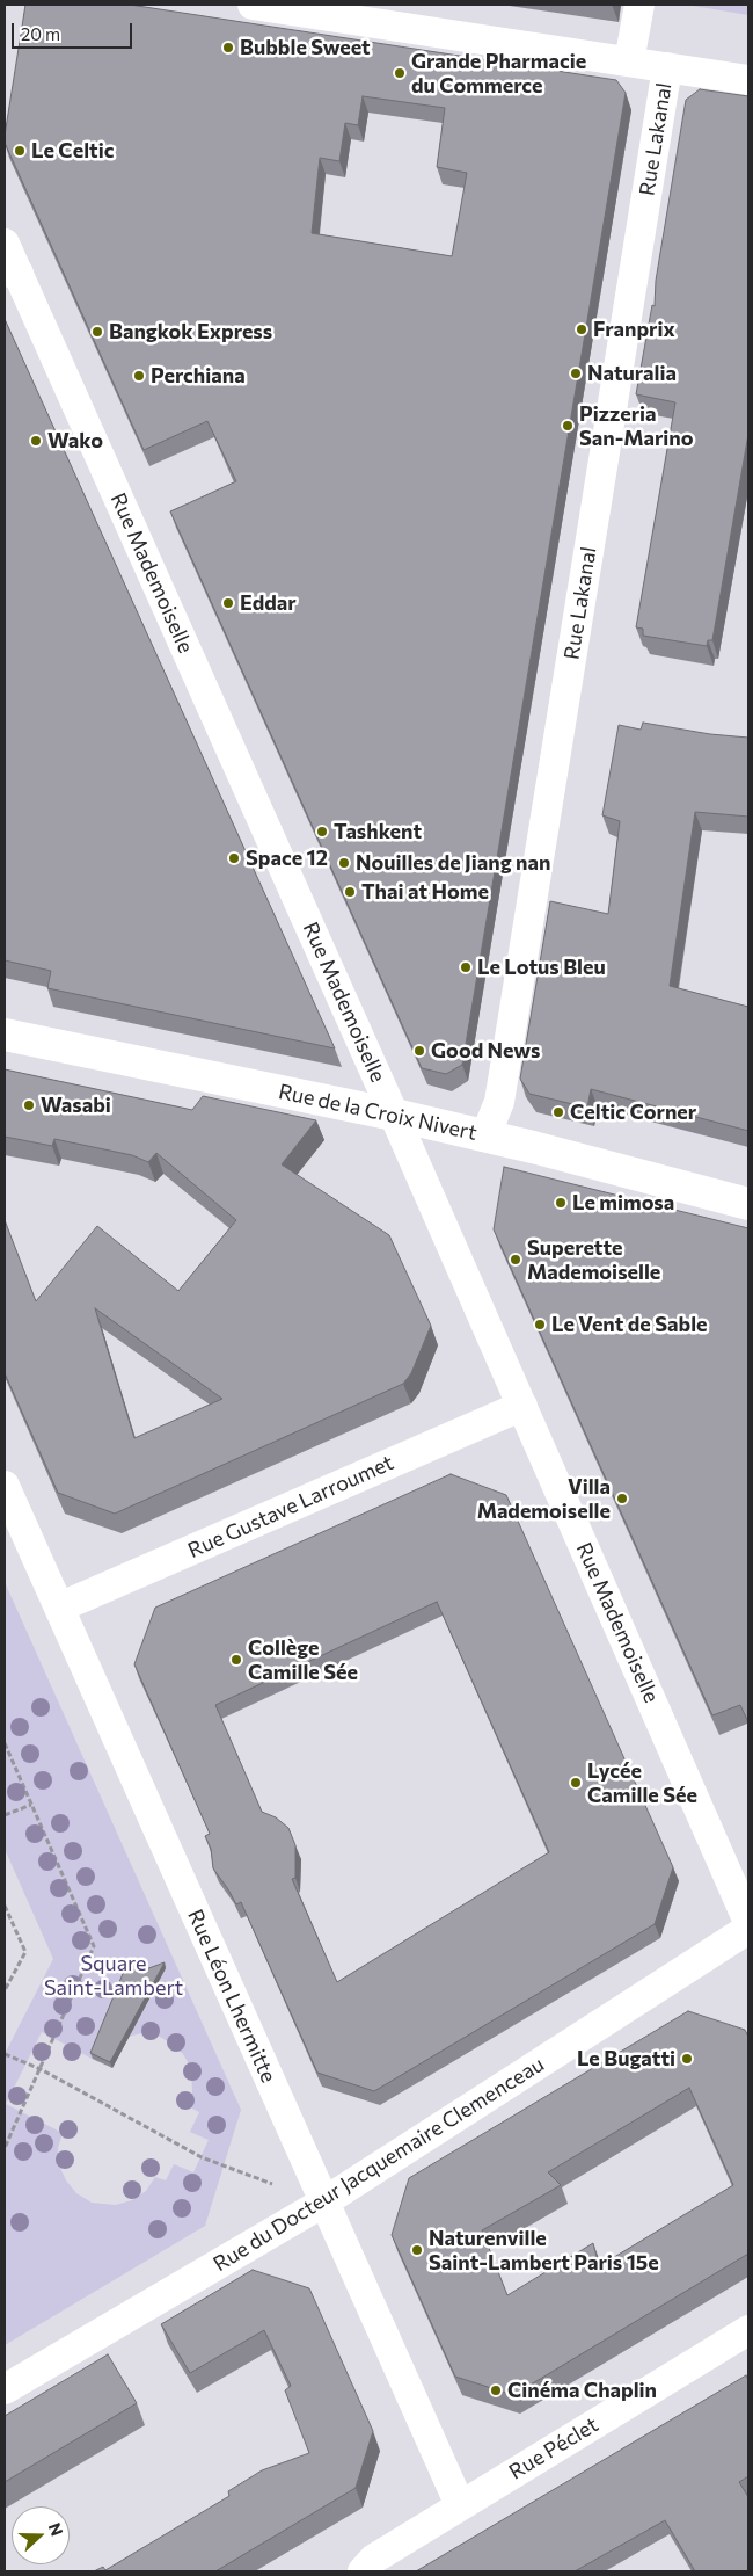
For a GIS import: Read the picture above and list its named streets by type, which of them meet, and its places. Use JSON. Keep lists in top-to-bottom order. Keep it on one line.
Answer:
{"streets":{"street":["Rue Lakanal","Rue Mademoiselle","Rue de la Croix Nivert","Rue Gustave Larroumet","Rue Léon Lhermitte","Rue du Docteur Jacquemaire Clemenceau","Rue Péclet"]},"crossings":[["Rue Lakanal","Rue de la Croix Nivert"],["Rue Mademoiselle","Rue de la Croix Nivert"],["Rue Mademoiselle","Rue Gustave Larroumet"],["Rue Gustave Larroumet","Rue Léon Lhermitte"],["Rue Léon Lhermitte","Rue du Docteur Jacquemaire Clemenceau"],["Rue Léon Lhermitte","Rue Péclet"]],"parks":["Square Saint-Lambert"],"places":["Bubble Sweet","Grande Pharmacie du Commerce","Le Celtic","Franprix","Bangkok Express","Naturalia","Perchiana","Pizzeria San-Marino","Wako","Eddar","Tashkent","Space 12","Nouilles de Jiang nan","Thai at Home","Le Lotus Bleu","Good News","Wasabi","Celtic Corner","Le mimosa","Superette Mademoiselle","Le Vent de Sable","Villa Mademoiselle","Collège Camille Sée","Lycée Camille Sée","Le Bugatti","Naturenville Saint-Lambert Paris 15e","Cinéma Chaplin"],"scale_bar":"20 m","north":"right"}
